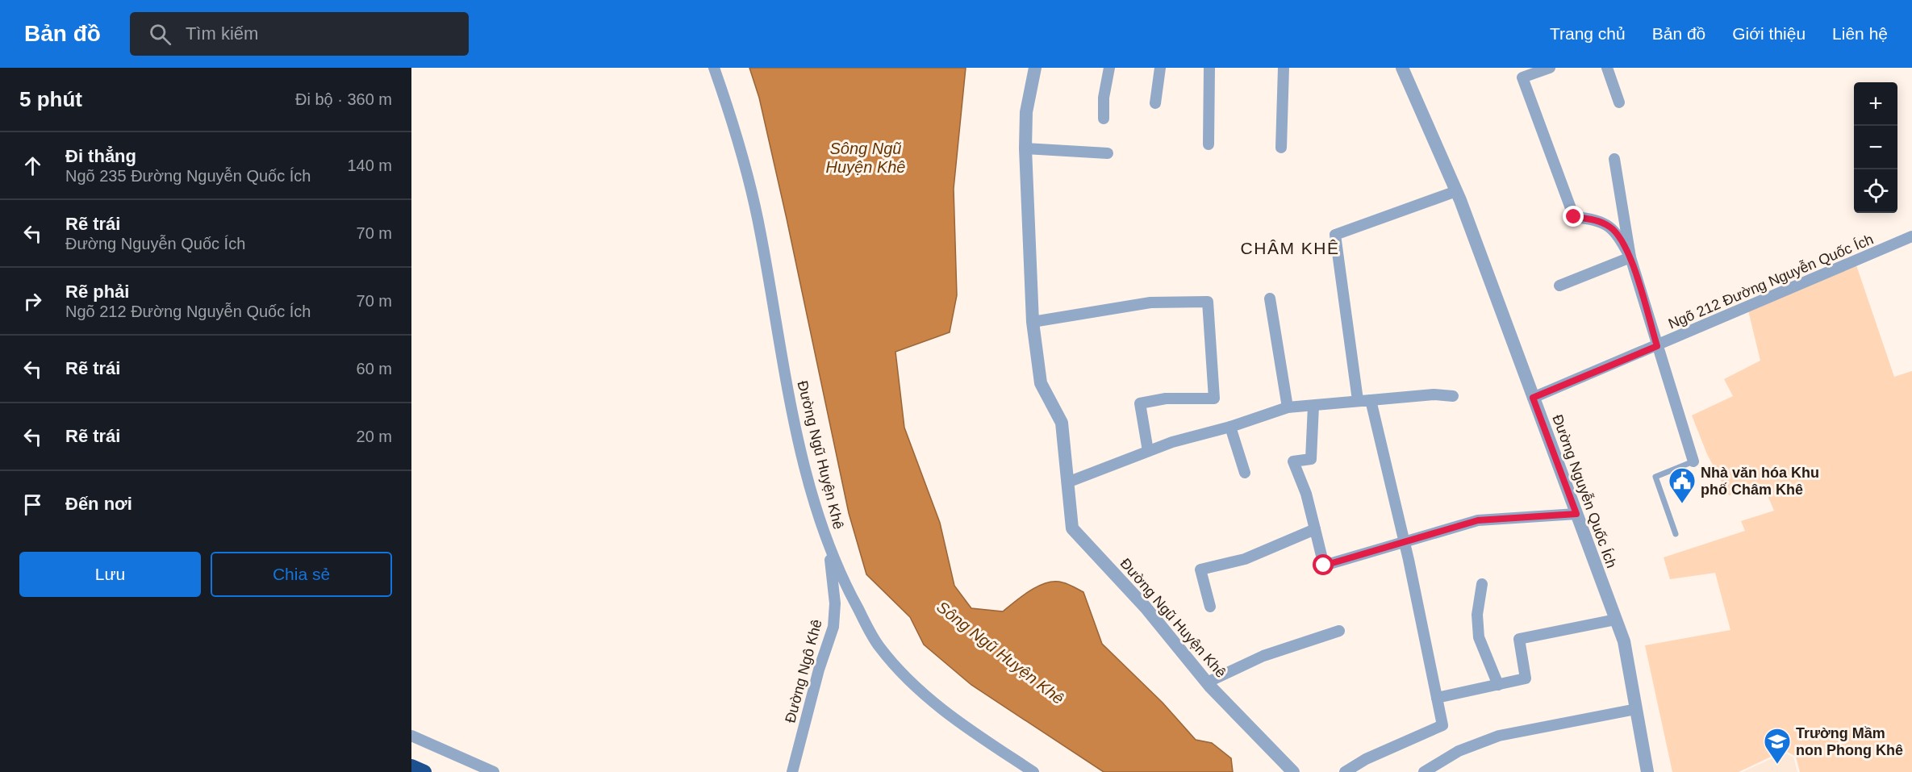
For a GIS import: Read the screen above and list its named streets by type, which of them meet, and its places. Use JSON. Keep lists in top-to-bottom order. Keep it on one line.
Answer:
{"streets":{"street":["Ngõ 212 Đường Nguyễn Quốc Ích","Đường Ngũ Huyện Khê","Đường Nguyễn Quốc Ích","Đường Ngô Khê"]},"crossings":[["Ngõ 212 Đường Nguyễn Quốc Ích","Đường Nguyễn Quốc Ích"],["Đường Ngũ Huyện Khê","Đường Ngô Khê"]],"districts":["CHÂM KHÊ"],"water":["Sông Ngũ Huyện Khê"],"places":{"public building":["Nhà văn hóa Khu phố Châm Khê"],"school or university":["Trường Mầm non Phong Khê"]},"page":{"header":"Bản đồ","search":"Tìm kiếm","nav":["Trang chủ","Bản đồ","Giới thiệu","Liên hệ"],"heading":["5 phút","Đi bộ · 360 m"],"map_buttons":["+","−"],"list":[["Đi thẳng","Ngõ 235 Đường Nguyễn Quốc Ích","140 m"],["Rẽ trái","Đường Nguyễn Quốc Ích","70 m"],["Rẽ phải","Ngõ 212 Đường Nguyễn Quốc Ích","70 m"],["Rẽ trái","60 m"],["Rẽ trái","20 m"],"Đến nơi"],"buttons":["Lưu","Chia sẻ"]}}
